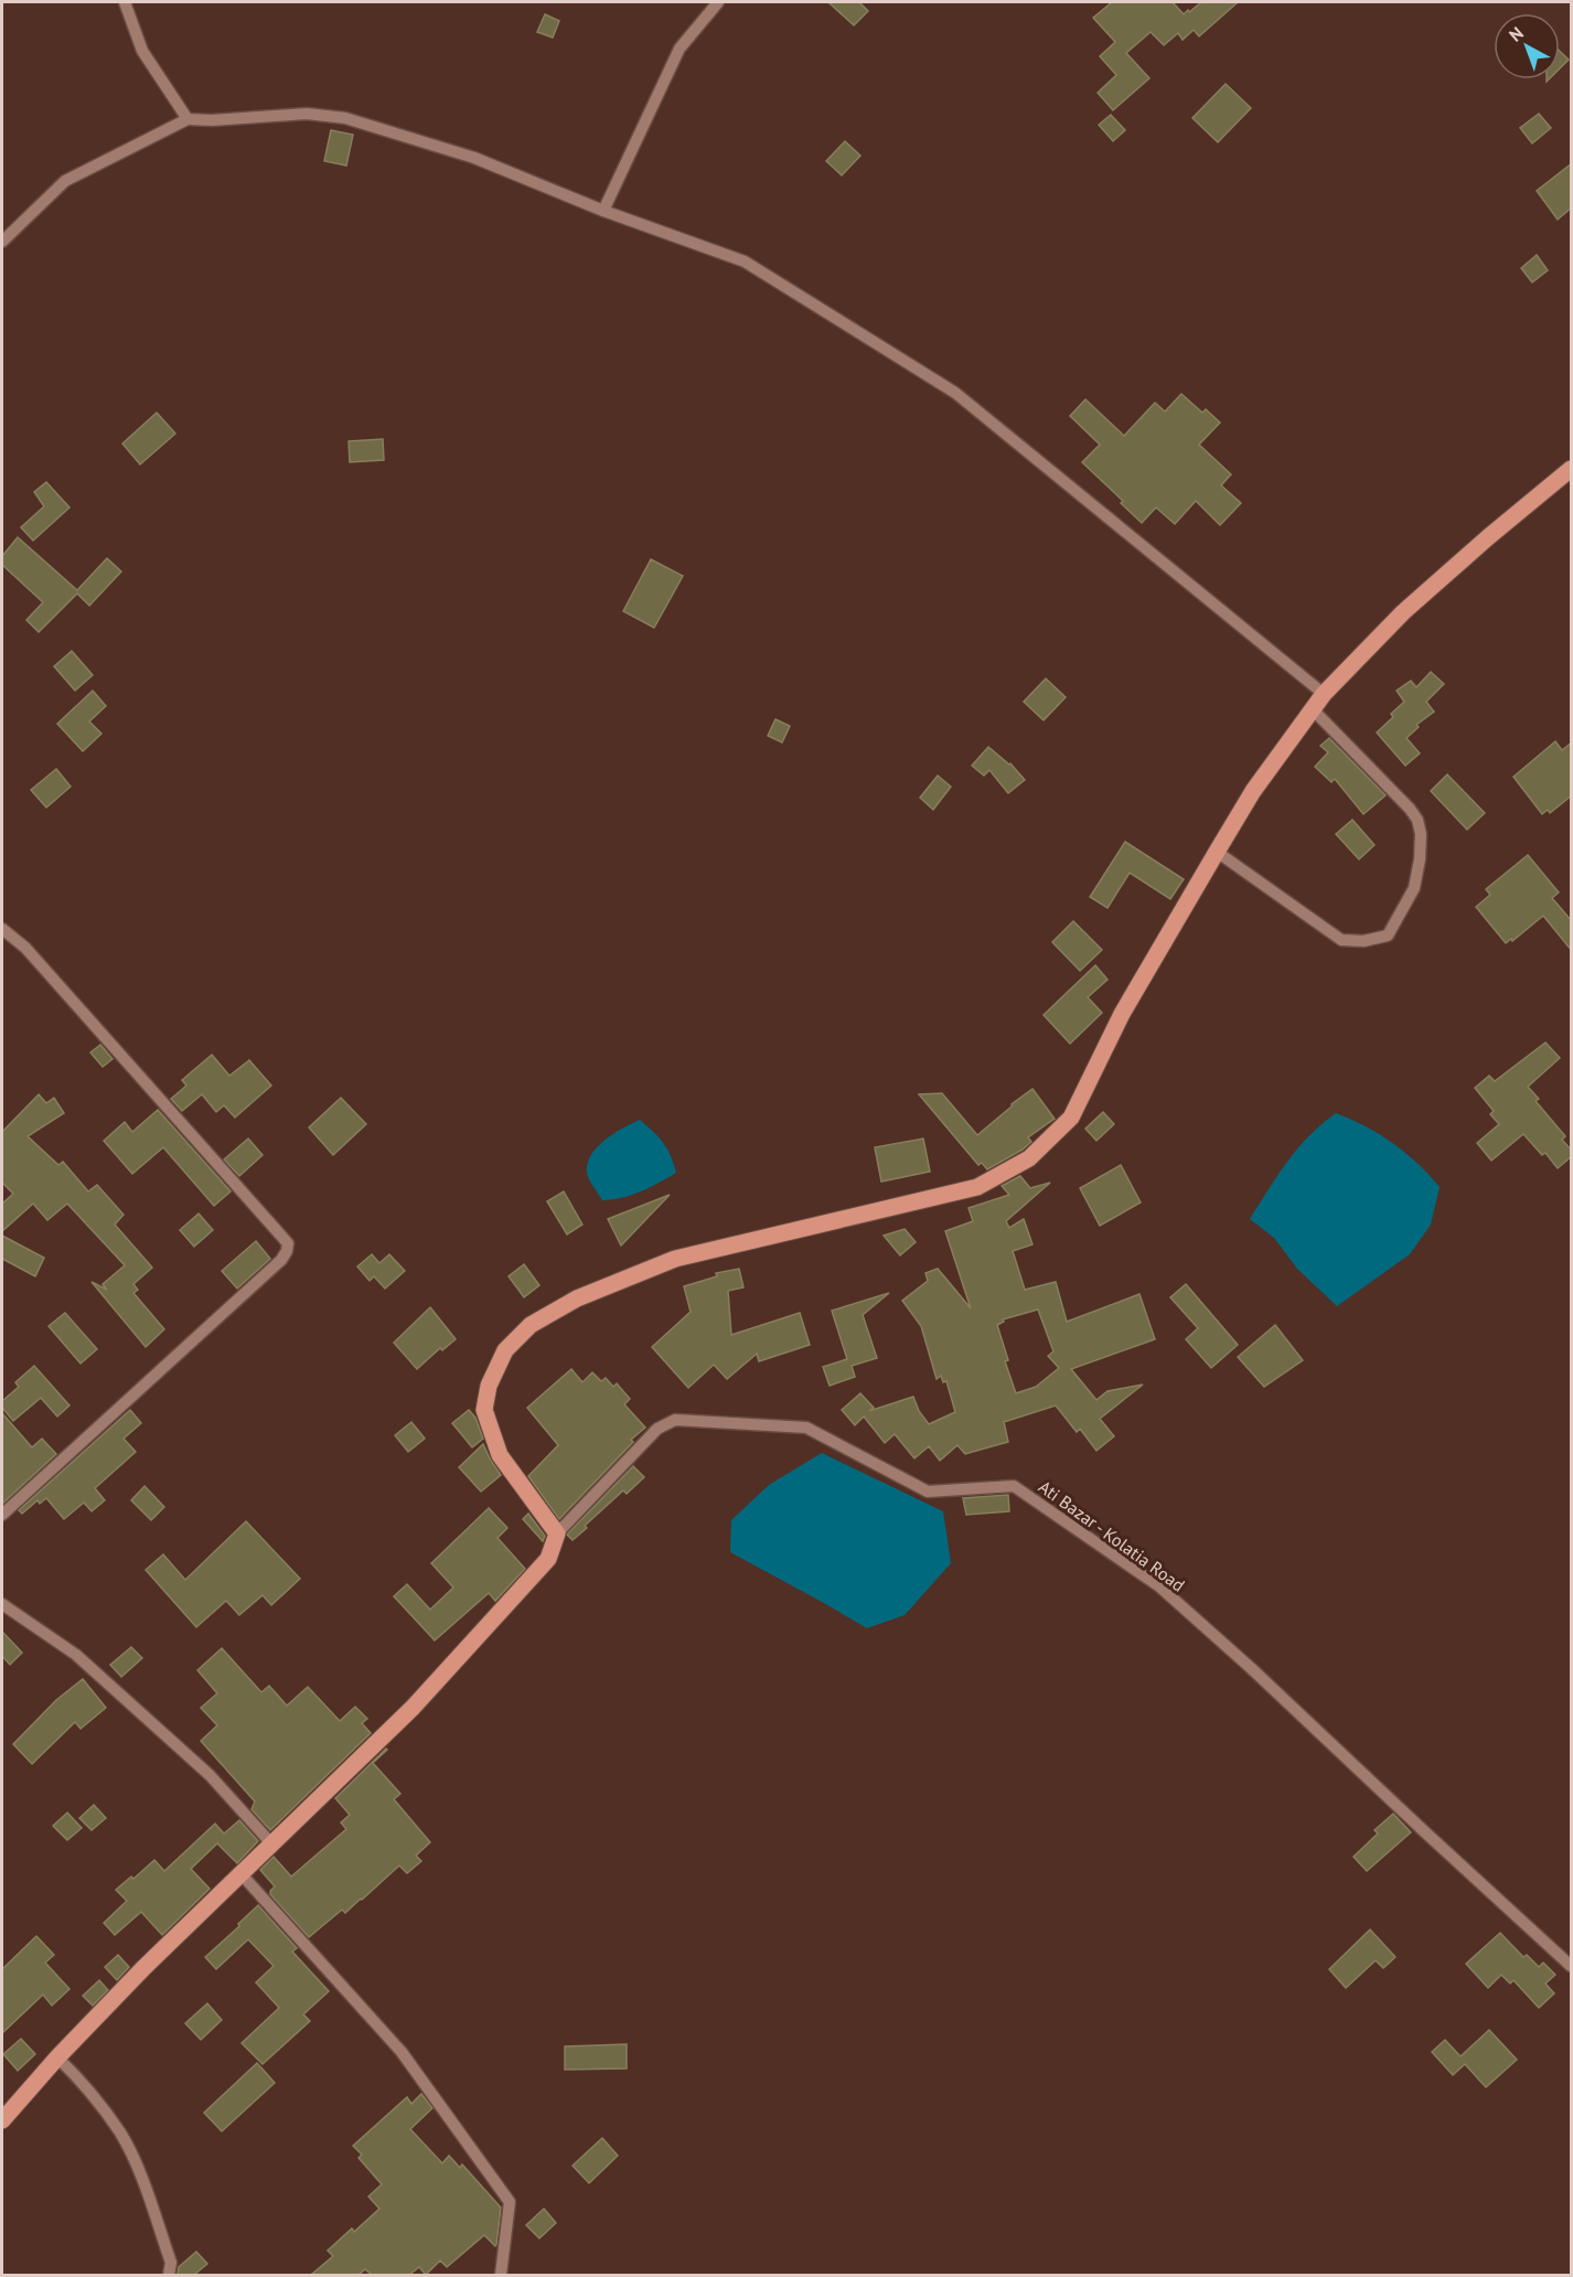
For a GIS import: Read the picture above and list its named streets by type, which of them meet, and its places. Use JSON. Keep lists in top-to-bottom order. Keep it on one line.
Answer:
{"streets":{"street":["Ati Bazar - Kolatia Road"]},"north":"top left"}
